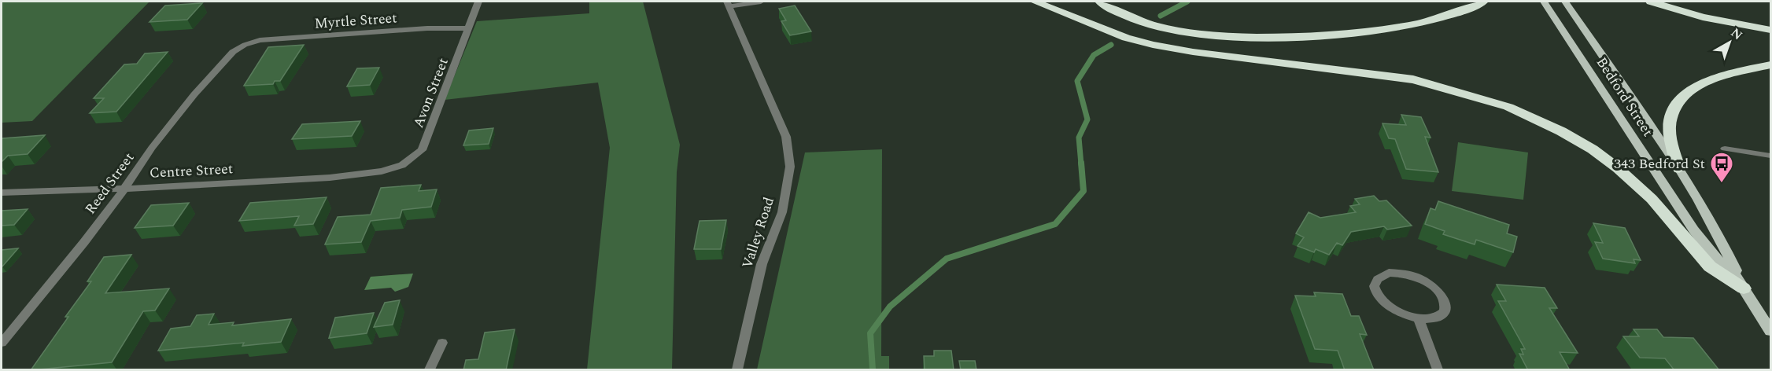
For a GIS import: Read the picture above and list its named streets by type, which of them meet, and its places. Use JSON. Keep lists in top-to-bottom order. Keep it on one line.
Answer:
{"streets":{"main road":["Bedford Street"],"street":["Myrtle Street","Avon Street","Centre Street","Reed Street","Valley Road"]},"crossings":[["Myrtle Street","Avon Street"],["Myrtle Street","Reed Street"],["Avon Street","Centre Street"],["Centre Street","Reed Street"]],"places":{"bus stop":["343 Bedford St"]},"north":"top right"}
